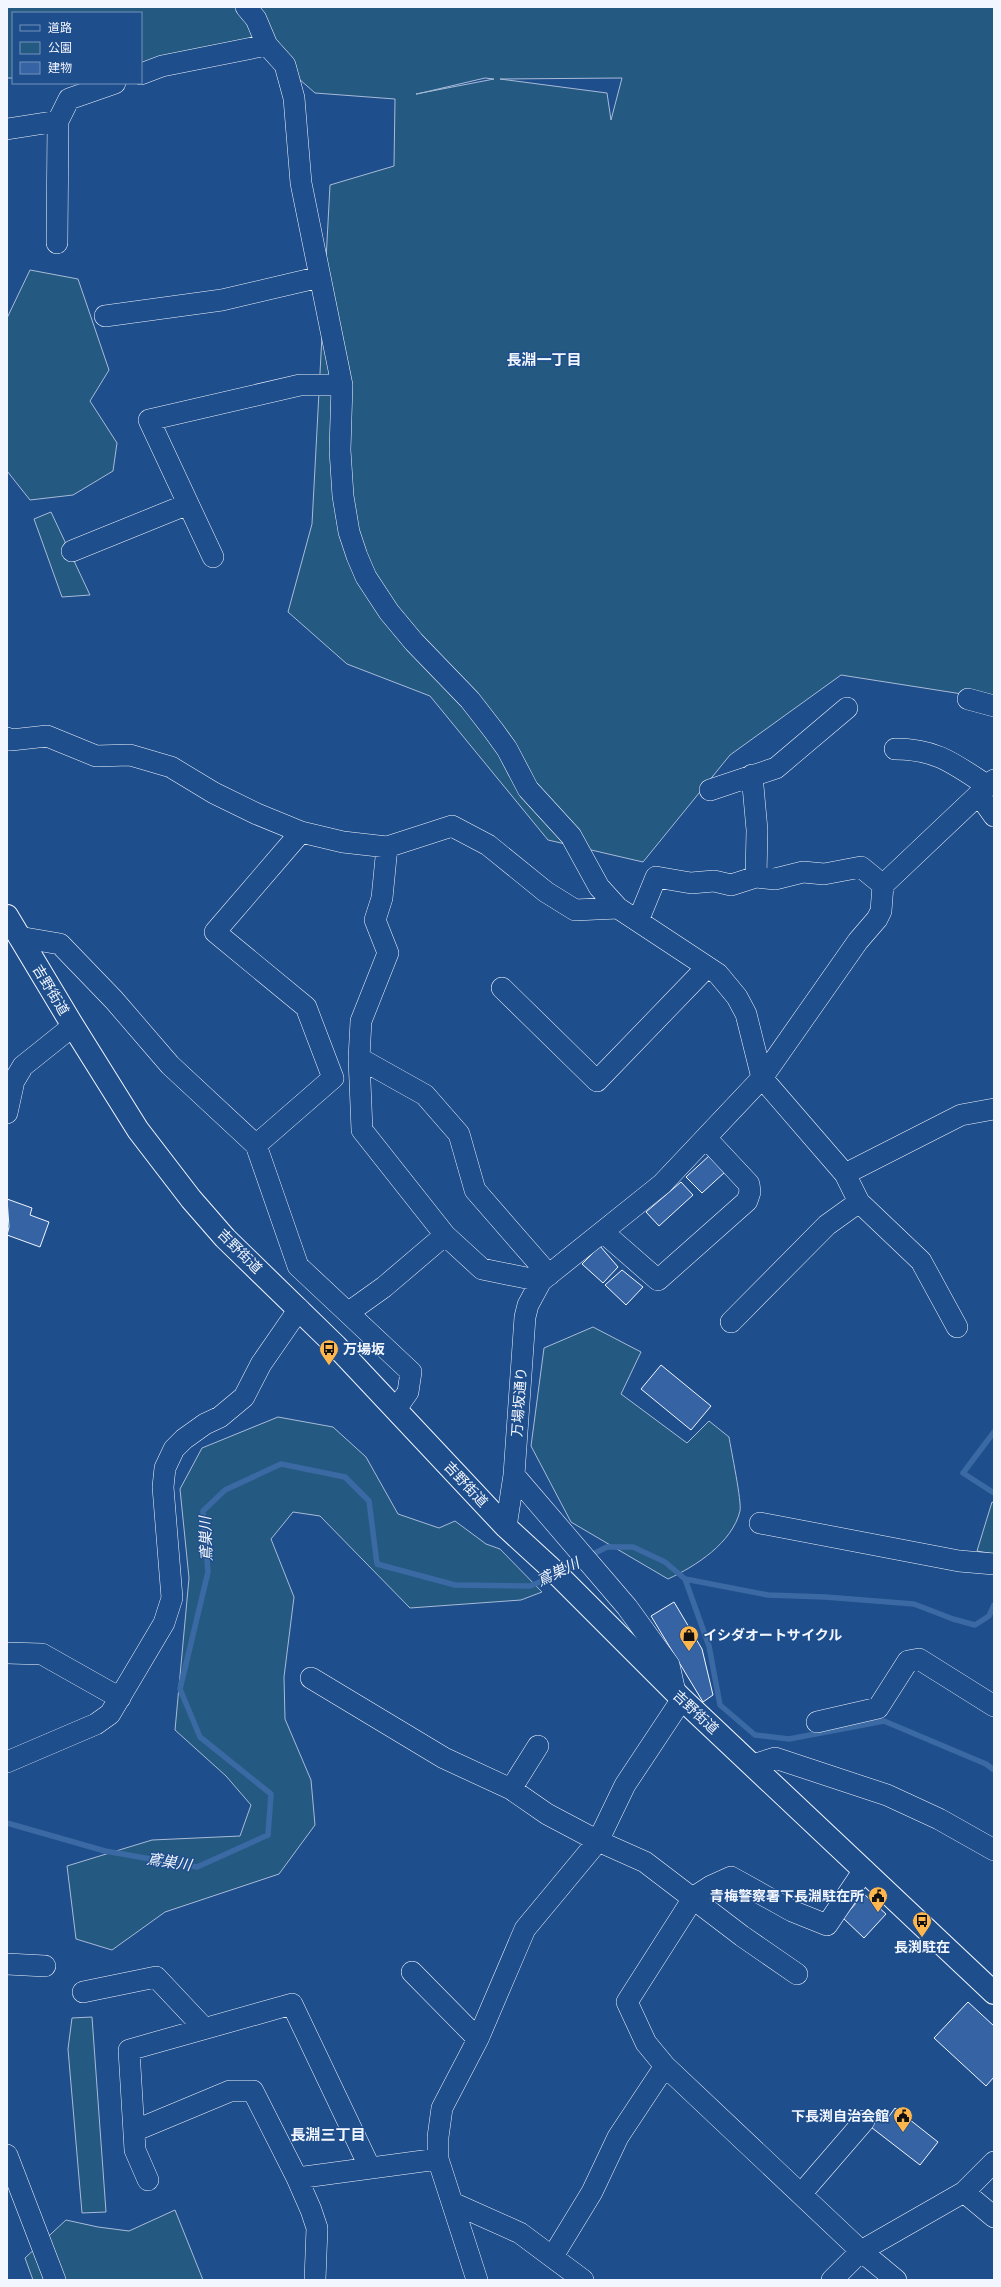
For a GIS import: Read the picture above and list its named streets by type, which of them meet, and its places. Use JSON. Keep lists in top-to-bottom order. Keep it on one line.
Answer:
{"streets":{"highway":["吉野街道"],"street":["万場坂通り"]},"crossings":[["吉野街道","万場坂通り"]],"districts":["長淵一丁目","長淵三丁目"],"water":["鳶巣川"],"places":{"bus stop":["万場坂","長渕駐在"],"shop":["イシダオートサイクル"],"public building":["青梅警察署下長淵駐在所","下長渕自治会館"]},"legend":["道路","公園","建物"]}
